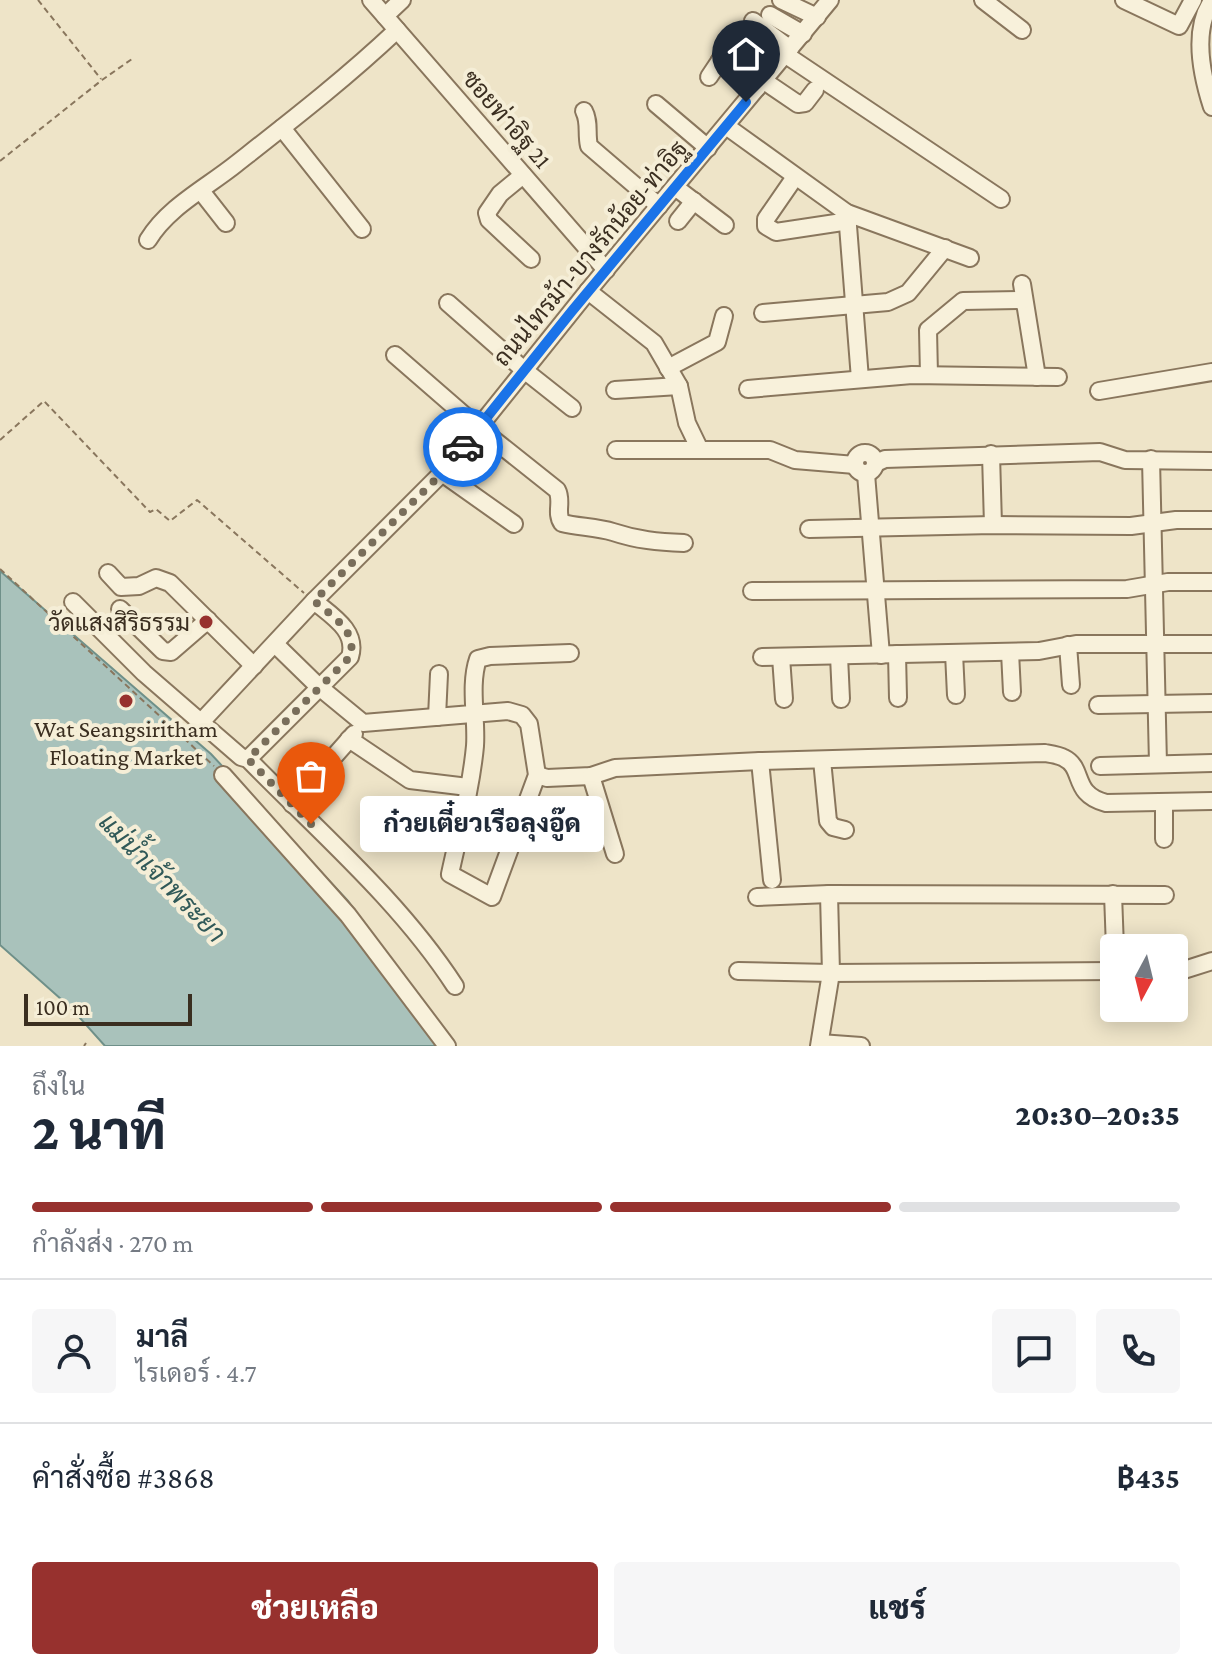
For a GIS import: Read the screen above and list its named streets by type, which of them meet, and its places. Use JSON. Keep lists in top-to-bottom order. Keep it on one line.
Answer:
{"streets":{"street":["ซอยท่าอิฐ 21","ถนนไทรม้า-บางรักน้อย-ท่าอิฐ"]},"crossings":[["ซอยท่าอิฐ 21","ถนนไทรม้า-บางรักน้อย-ท่าอิฐ"]],"water":["แม่น้ำเจ้าพระยา"],"places":["วัดแสงสิริธรรม","Wat Seangsiritham Floating Market","ก๋วยเตี๋ยวเรือลุงอู๊ด"],"scale_bar":"100 m","north":"bottom","page":{"bubble":"ก๋วยเตี๋ยวเรือลุงอู๊ด","scale":"100 m","heading":["2 นาที","ถึงใน","20:30–20:35"],"panel":["มาลี","ไรเดอร์ · 4.7","คำสั่งซื้อ #3868","฿435"],"bar":"กำลังส่ง · 270 m","buttons":["ช่วยเหลือ","แชร์"]}}
